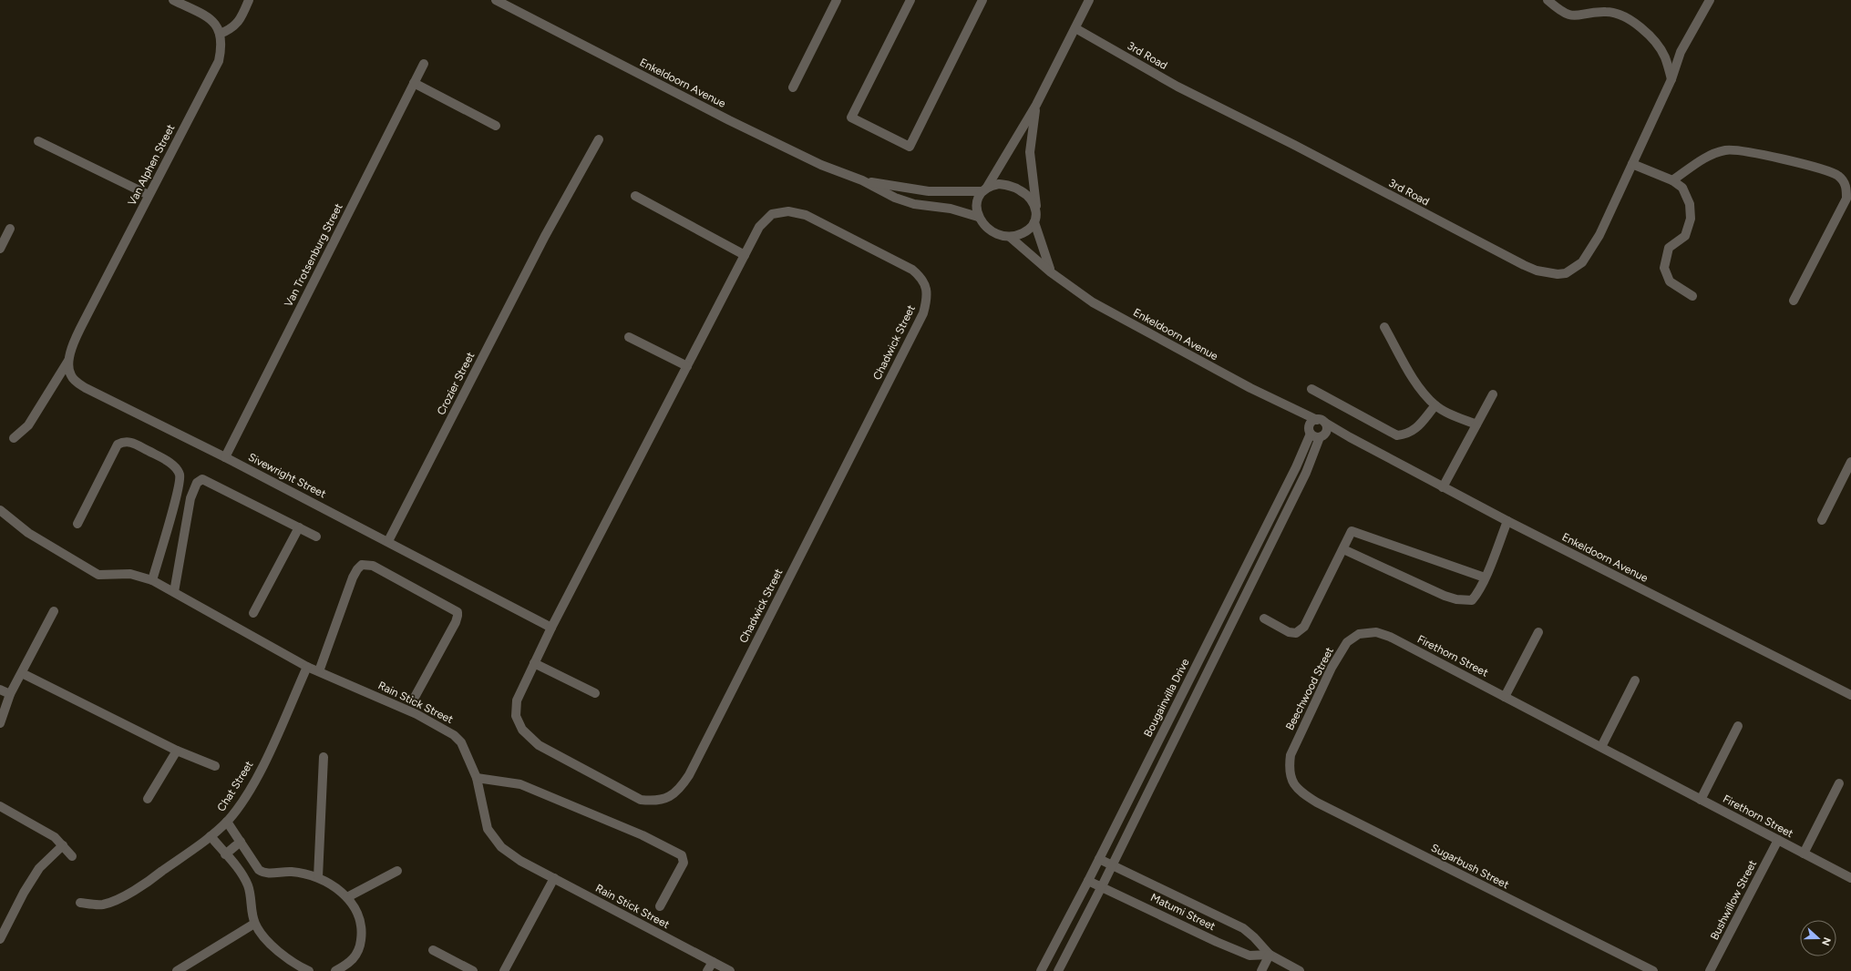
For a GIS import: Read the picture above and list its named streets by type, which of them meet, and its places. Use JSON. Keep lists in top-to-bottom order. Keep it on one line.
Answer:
{"streets":{"street":["3rd Road","Enkeldoorn Avenue","Van Alphen Street","Van Trotsenburg Street","Chadwick Street","Crozier Street","Sivewright Street","Firethorn Street","Beechwood Street","Bougainvilla Drive","Rain Stick Street","Chat Street","Sugarbush Street","Bushwillow Street","Matumi Street"]},"crossings":[["Enkeldoorn Avenue","Bougainvilla Drive"],["Van Alphen Street","Sivewright Street"],["Van Trotsenburg Street","Sivewright Street"],["Chadwick Street","Sivewright Street"],["Crozier Street","Sivewright Street"],["Firethorn Street","Beechwood Street"],["Firethorn Street","Bushwillow Street"],["Beechwood Street","Sugarbush Street"],["Bougainvilla Drive","Matumi Street"],["Rain Stick Street","Chat Street"]],"north":"right"}
